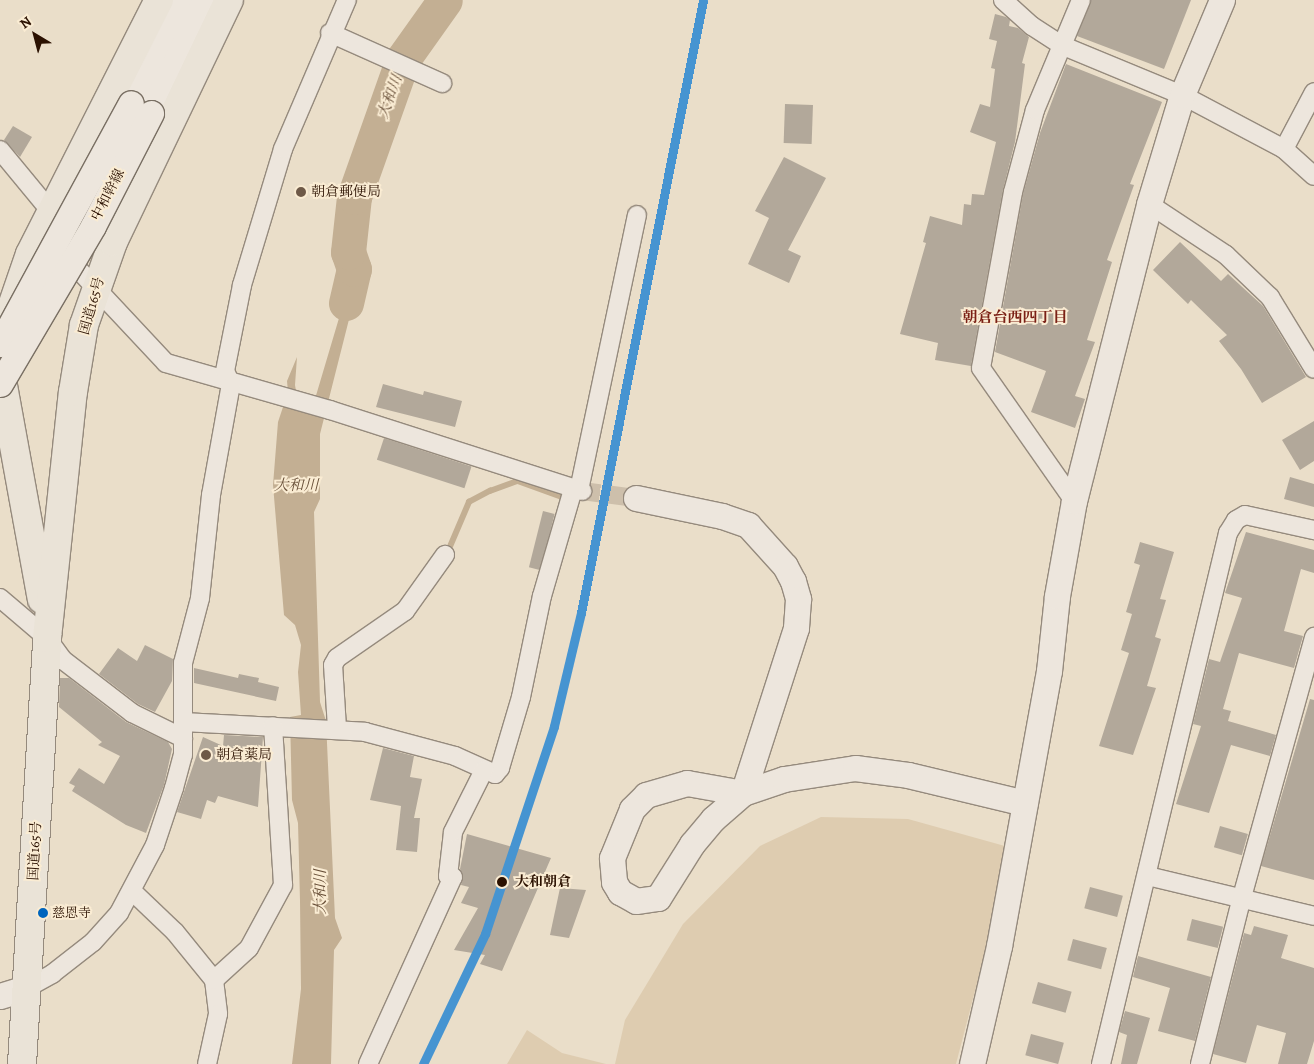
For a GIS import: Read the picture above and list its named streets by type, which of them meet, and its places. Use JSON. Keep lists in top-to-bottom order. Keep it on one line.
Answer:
{"streets":{"highway":["国道165号"],"street":["中和幹線"]},"districts":["朝倉台西四丁目"],"water":["大和川"],"places":["朝倉郵便局","朝倉薬局","大和朝倉","慈恩寺"],"north":"top left"}
